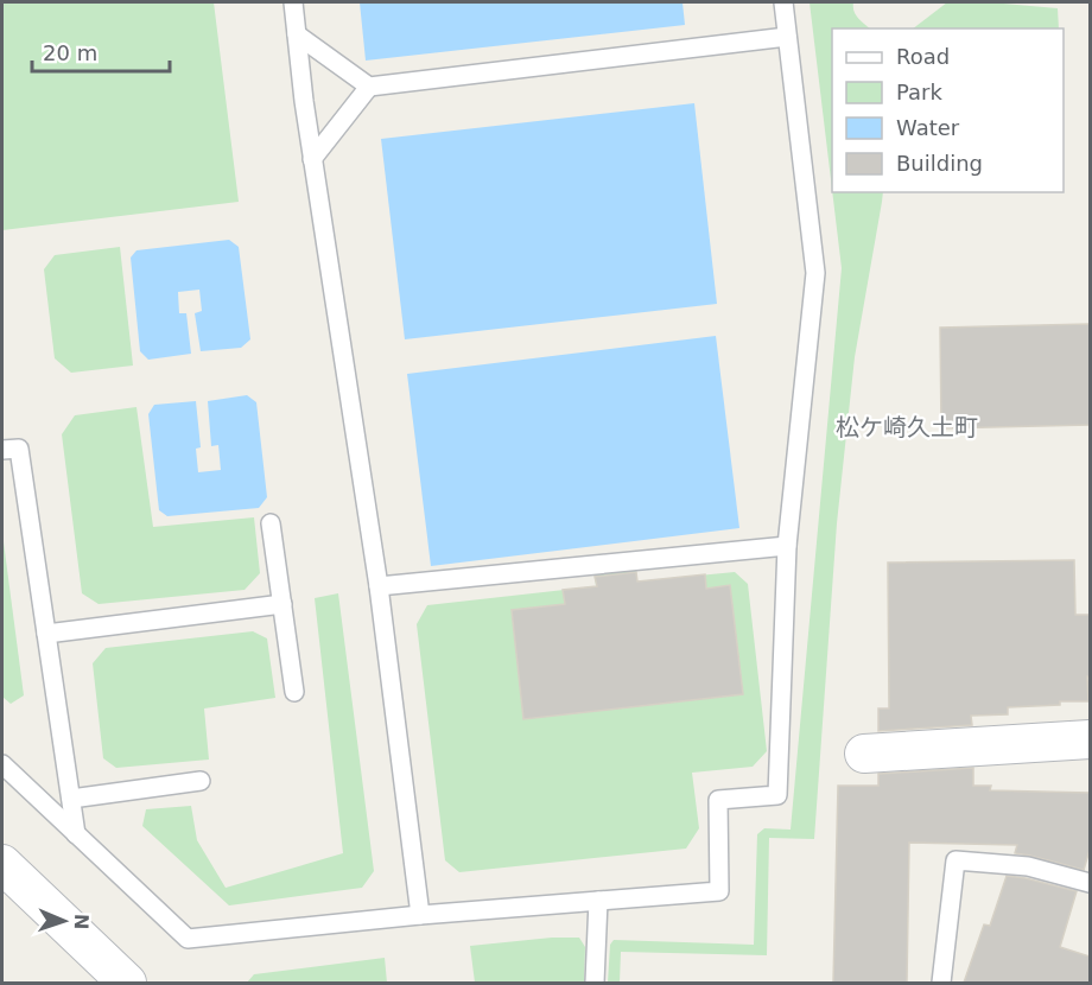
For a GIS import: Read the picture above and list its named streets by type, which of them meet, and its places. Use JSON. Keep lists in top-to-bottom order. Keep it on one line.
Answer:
{"districts":["松ケ崎久土町"],"legend":["Road","Park","Water","Building"],"scale_bar":"20 m","north":"right"}
